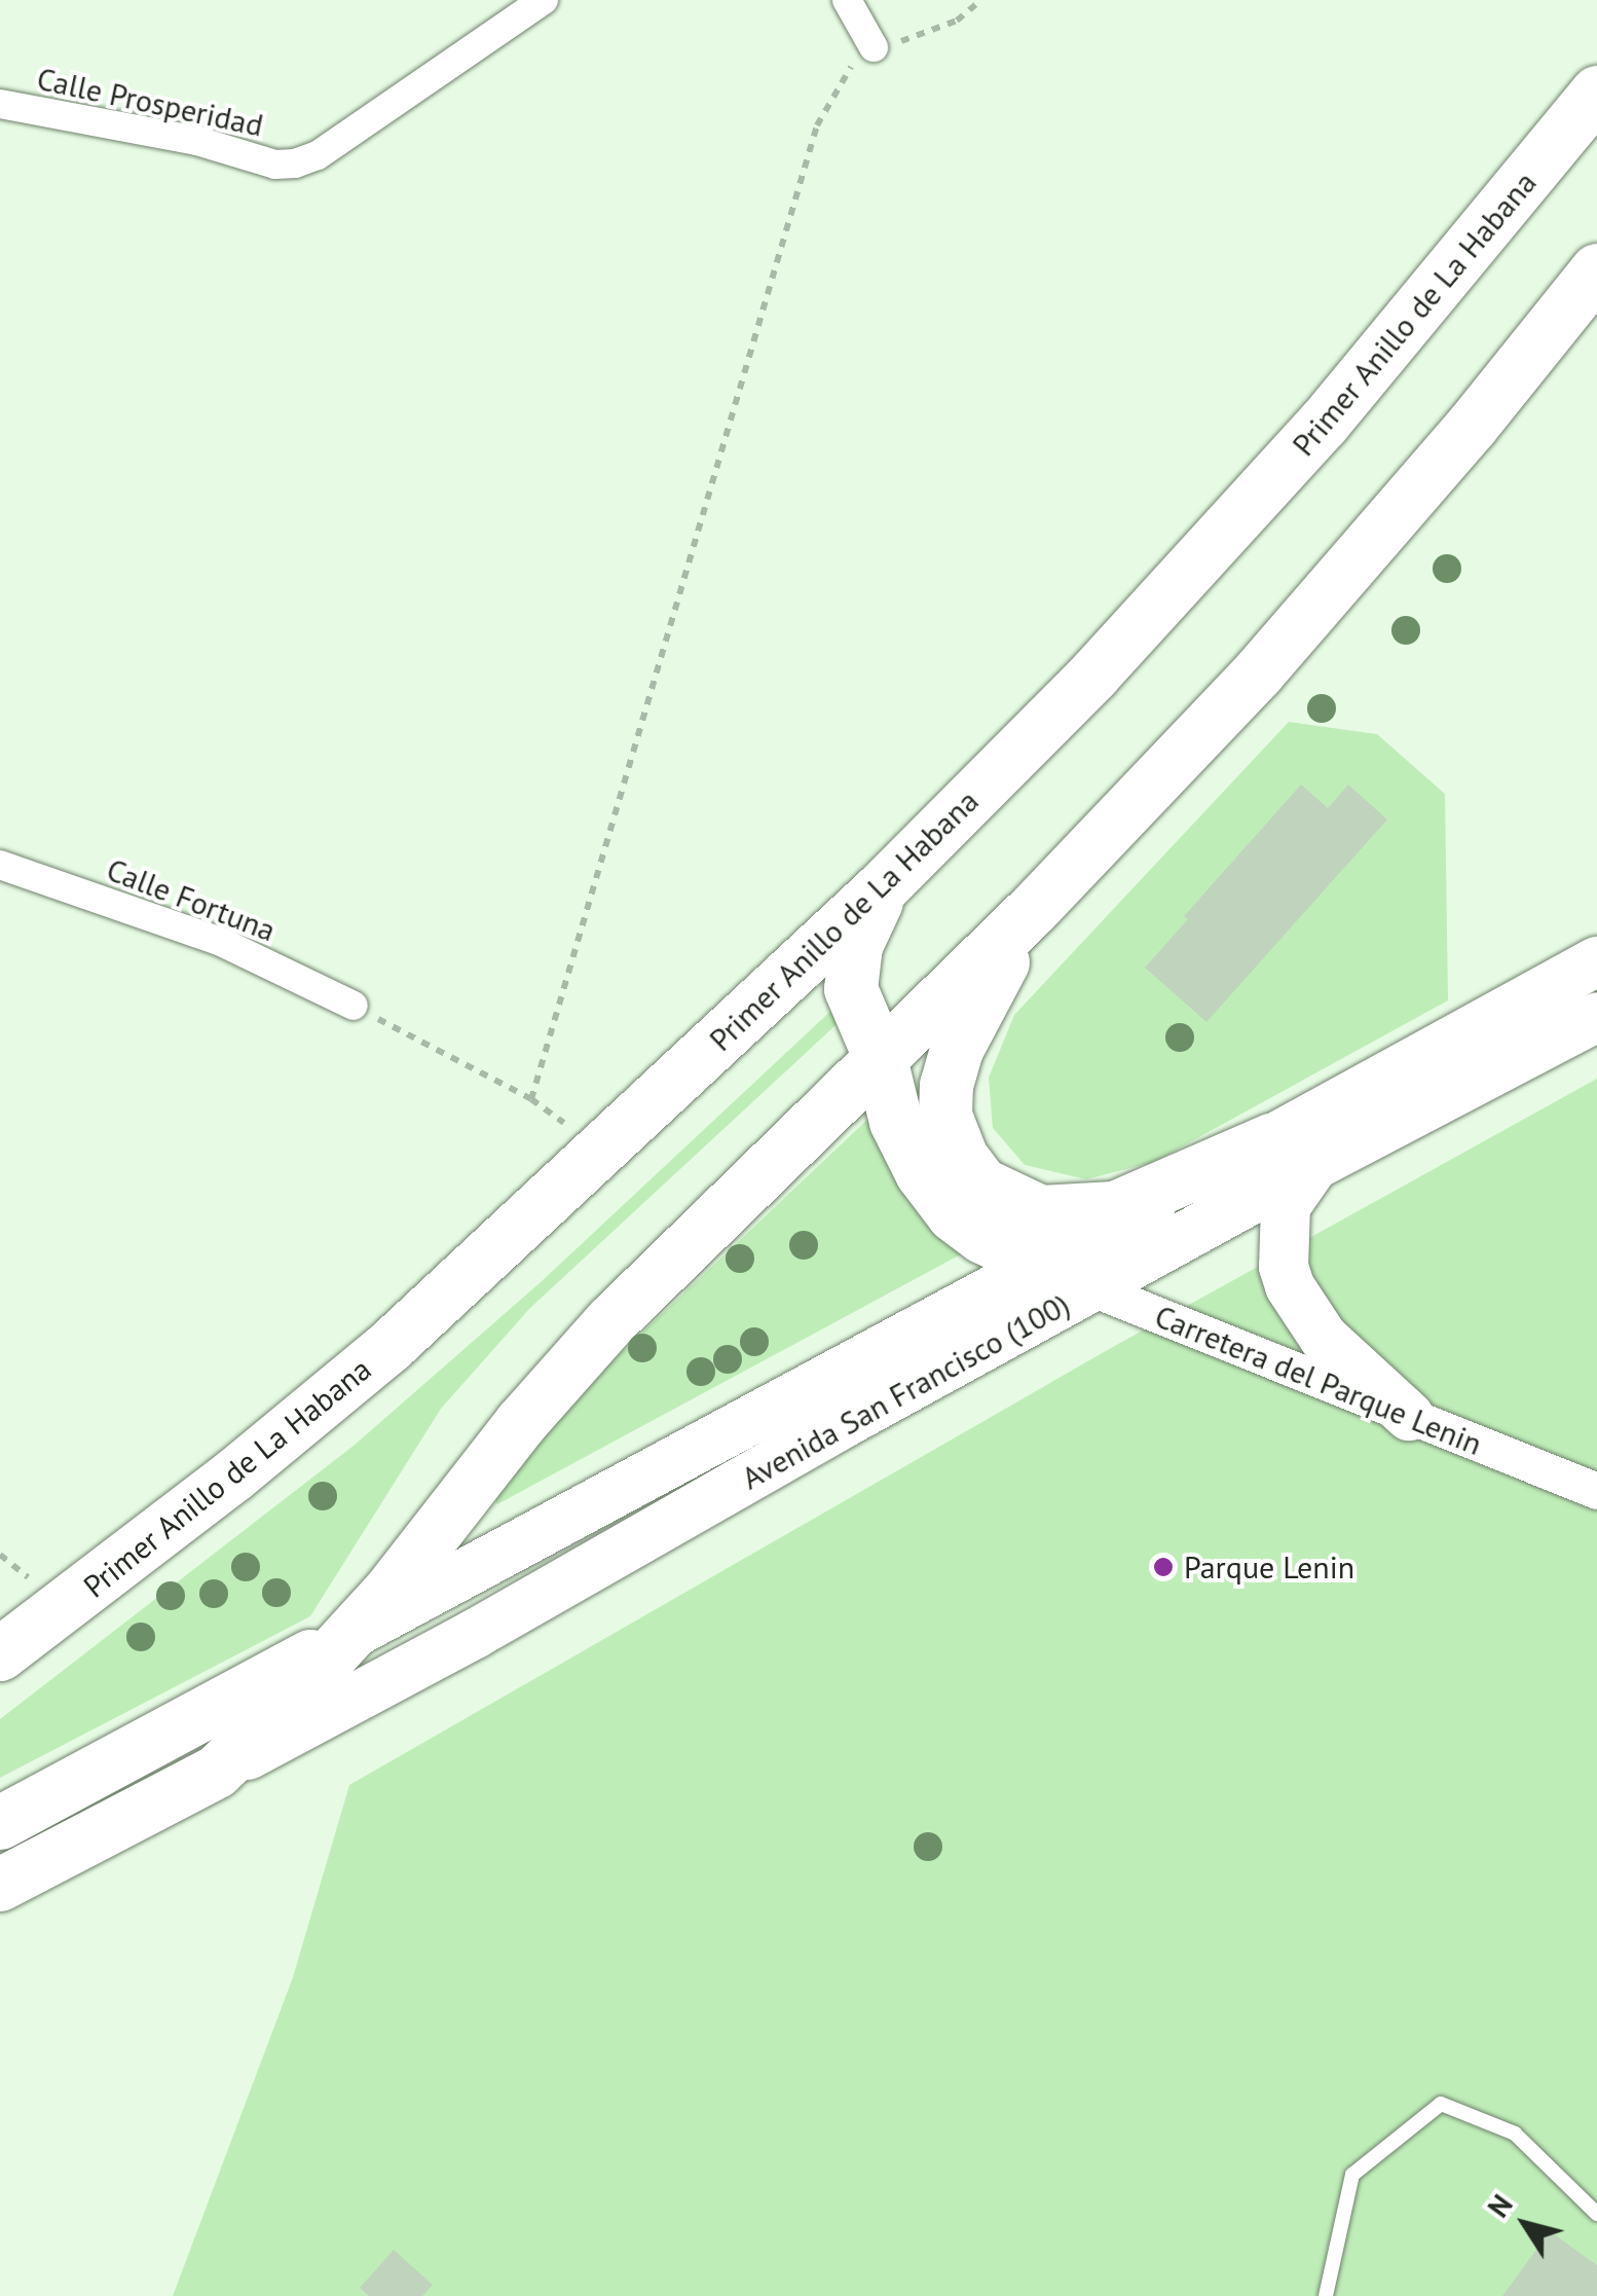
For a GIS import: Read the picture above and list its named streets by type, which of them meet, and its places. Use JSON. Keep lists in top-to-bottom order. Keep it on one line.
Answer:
{"streets":{"highway":["Primer Anillo de La Habana","Avenida San Francisco (100)"],"street":["Calle Prosperidad","Calle Fortuna","Carretera del Parque Lenin"]},"crossings":[["Carretera del Parque Lenin","Avenida San Francisco (100)"]],"places":["Parque Lenin"],"north":"top left"}
